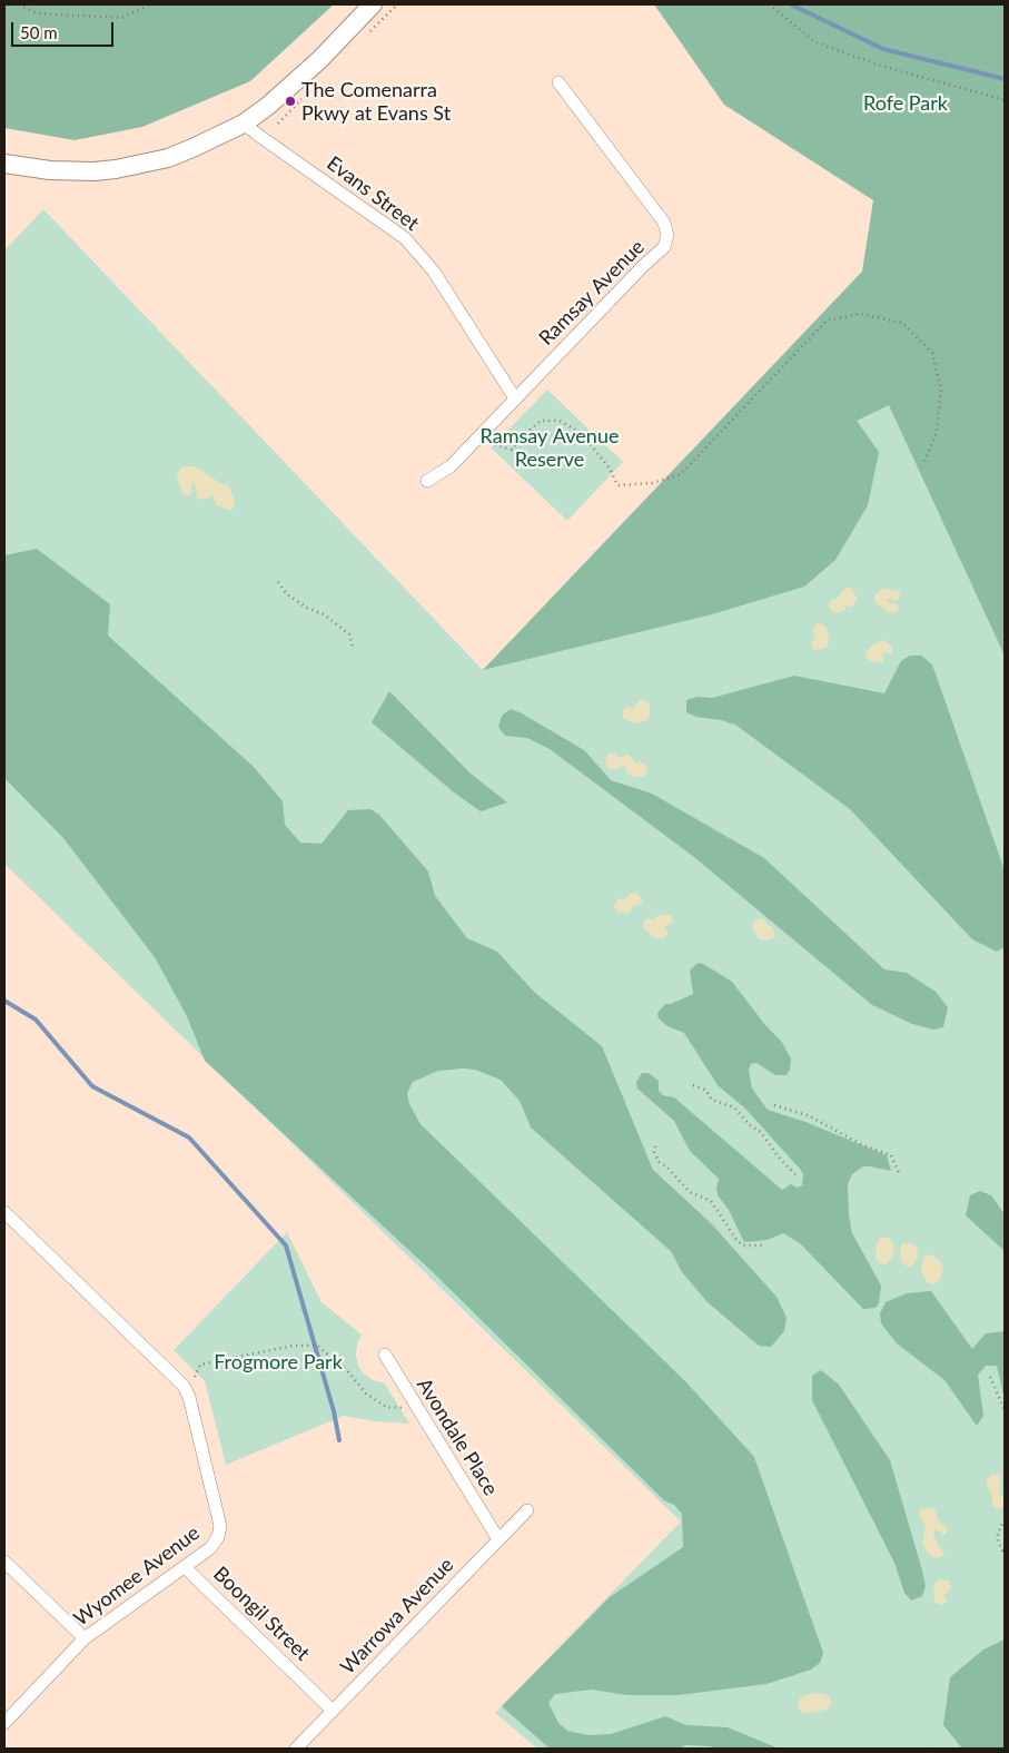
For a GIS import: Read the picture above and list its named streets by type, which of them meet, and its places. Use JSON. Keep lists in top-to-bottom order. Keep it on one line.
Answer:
{"streets":{"street":["Evans Street","Ramsay Avenue","Avondale Place","Wyomee Avenue","Boongil Street","Warrowa Avenue"]},"crossings":[["Evans Street","Ramsay Avenue"],["Avondale Place","Warrowa Avenue"],["Wyomee Avenue","Boongil Street"],["Boongil Street","Warrowa Avenue"]],"parks":["Rofe Park","Ramsay Avenue Reserve","Frogmore Park"],"places":["The Comenarra Pkwy at Evans St"],"scale_bar":"50 m"}
